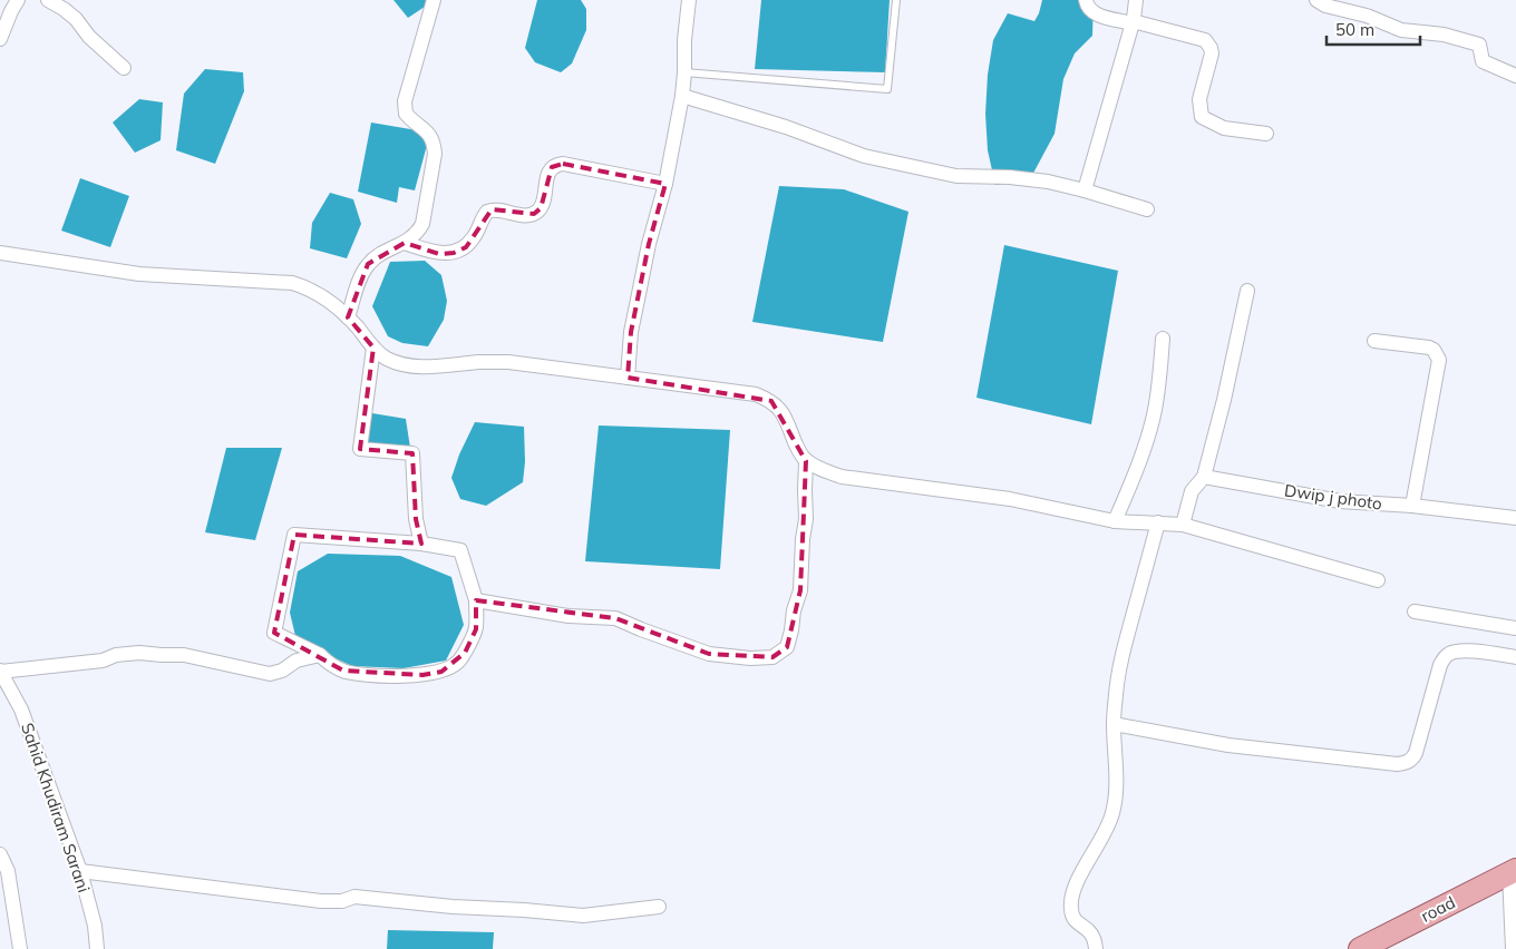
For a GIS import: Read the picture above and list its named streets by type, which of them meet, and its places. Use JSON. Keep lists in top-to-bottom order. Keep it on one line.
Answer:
{"streets":{"main road":["road"],"street":["Dwip j photo","Sahid Khudiram Sarani"]},"scale_bar":"50 m"}
